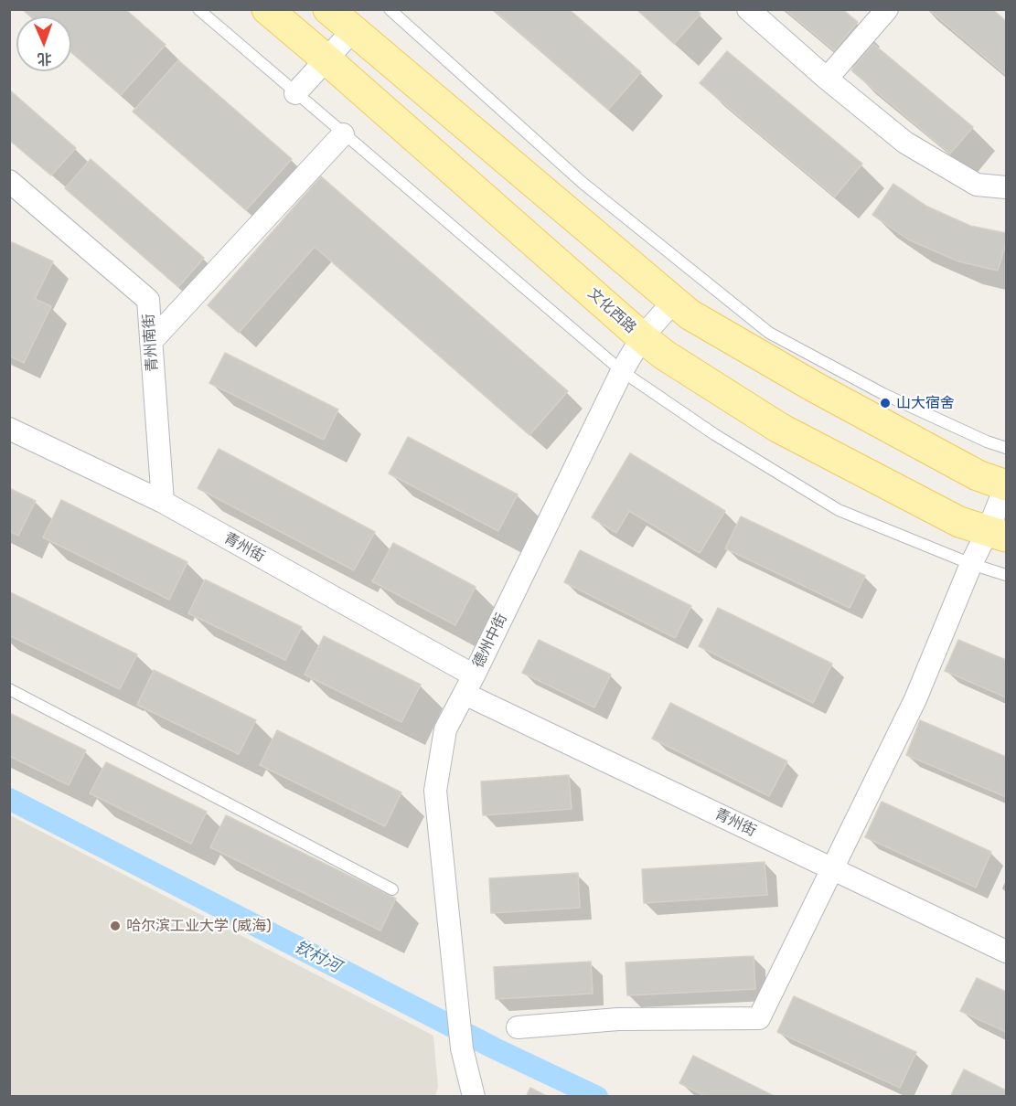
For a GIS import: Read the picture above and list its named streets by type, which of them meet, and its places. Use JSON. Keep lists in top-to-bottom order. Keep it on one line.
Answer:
{"streets":{"main road":["文化西路"],"street":["青州南街","青州街","德州中街"]},"crossings":[["文化西路","德州中街"],["青州南街","青州街"],["青州街","德州中街"]],"water":["钦村河"],"places":["山大宿舍","哈尔滨工业大学 (威海)"],"north":"bottom"}
